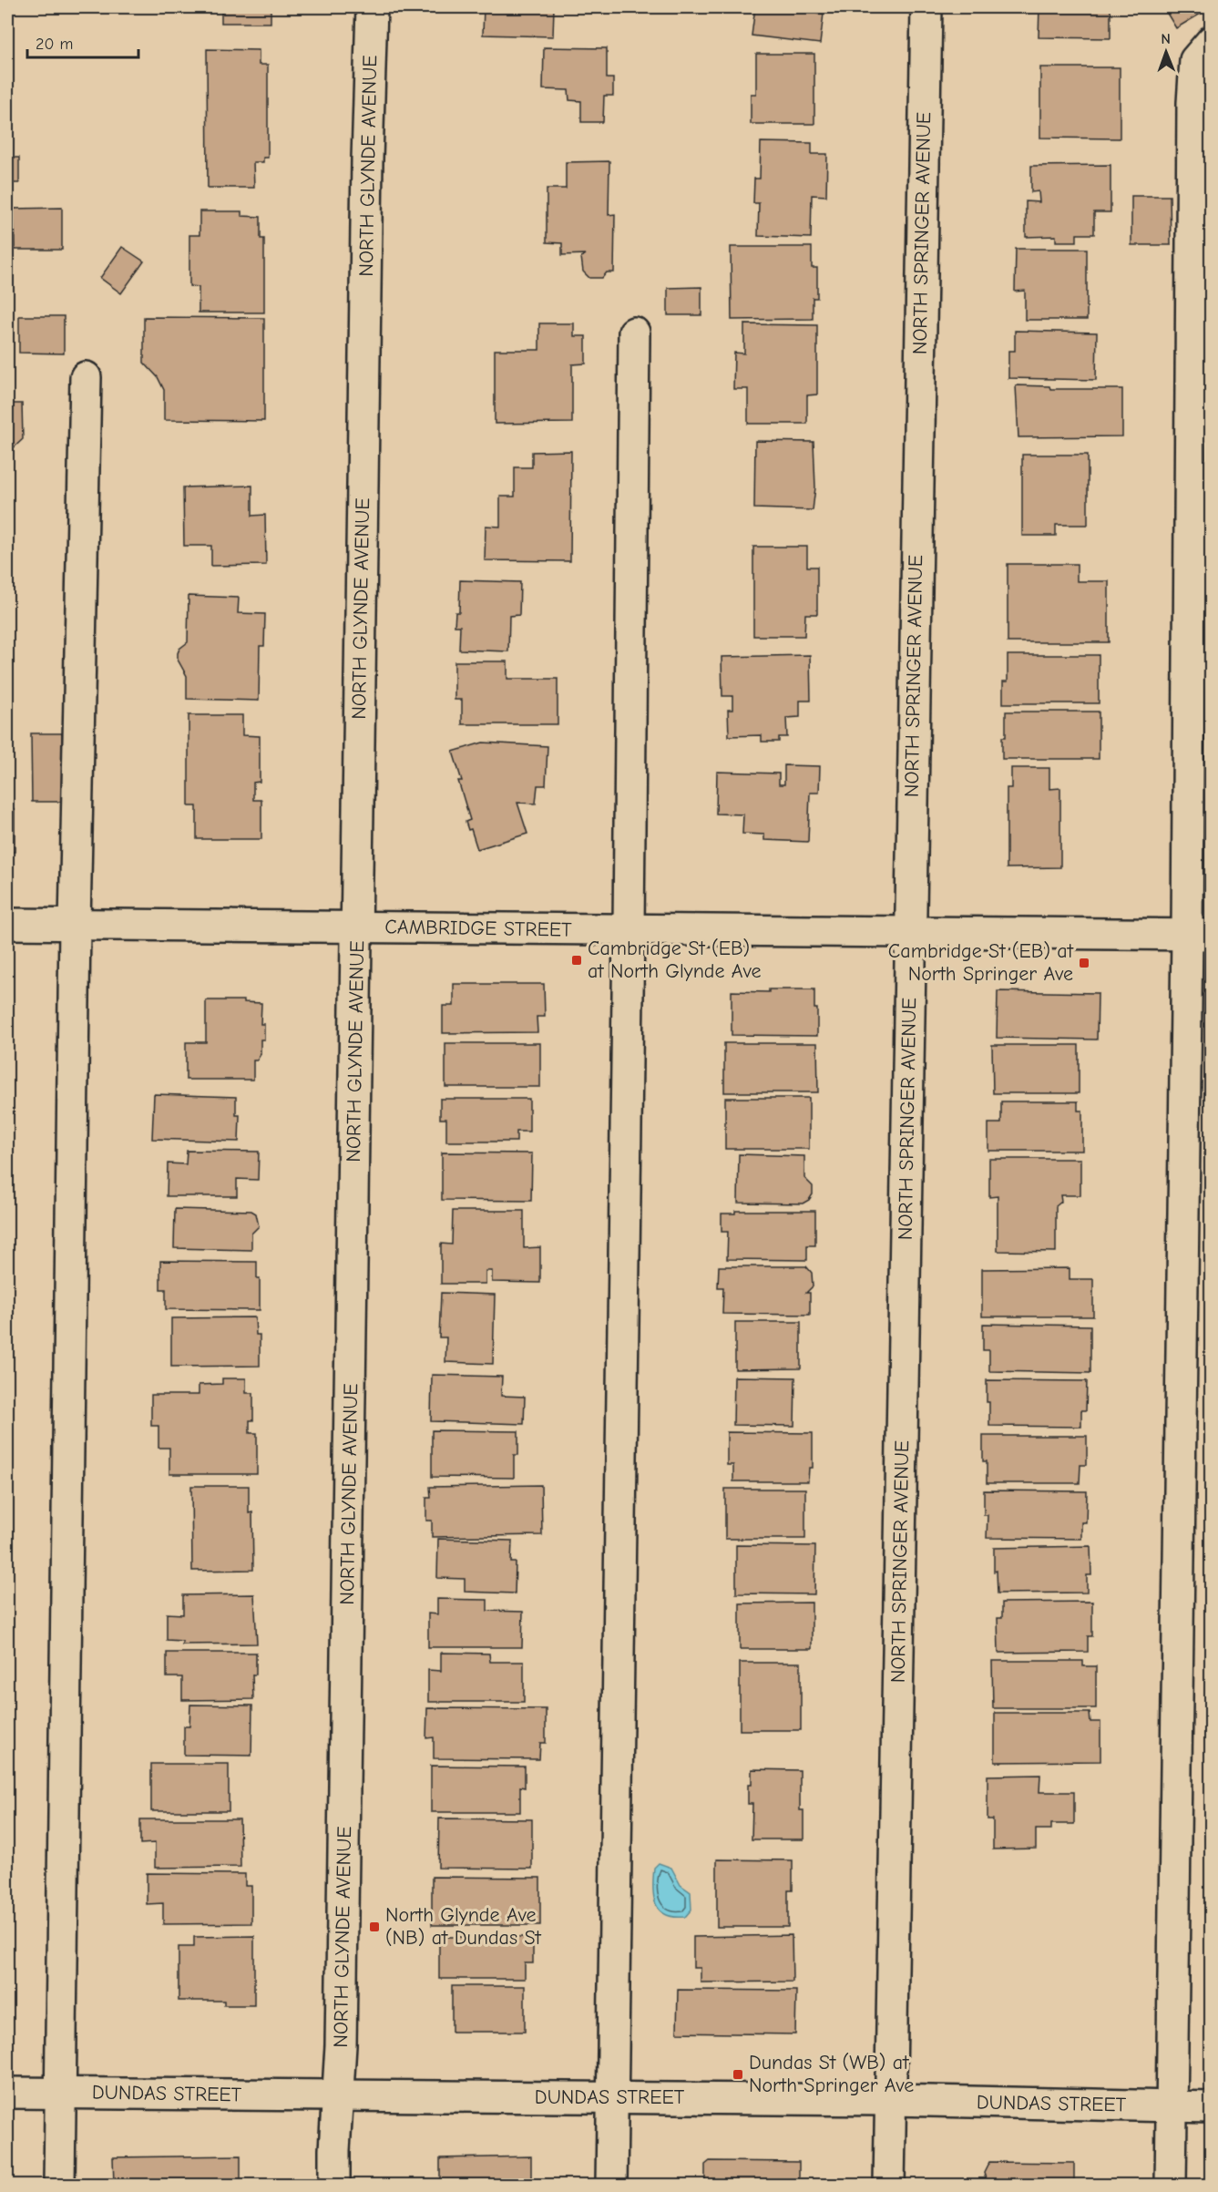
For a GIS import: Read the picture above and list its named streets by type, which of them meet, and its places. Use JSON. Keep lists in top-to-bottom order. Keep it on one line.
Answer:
{"streets":{"street":["NORTH GLYNDE AVENUE","NORTH SPRINGER AVENUE","CAMBRIDGE STREET","DUNDAS STREET"]},"crossings":[["NORTH GLYNDE AVENUE","CAMBRIDGE STREET"],["NORTH GLYNDE AVENUE","DUNDAS STREET"],["NORTH SPRINGER AVENUE","CAMBRIDGE STREET"],["NORTH SPRINGER AVENUE","DUNDAS STREET"]],"places":{"transit":["Cambridge St (EB) at North Glynde Ave","Cambridge St (EB) at North Springer Ave","North Glynde Ave (NB) at Dundas St","Dundas St (WB) at North Springer Ave"]},"scale_bar":"20 m","north":"top"}
